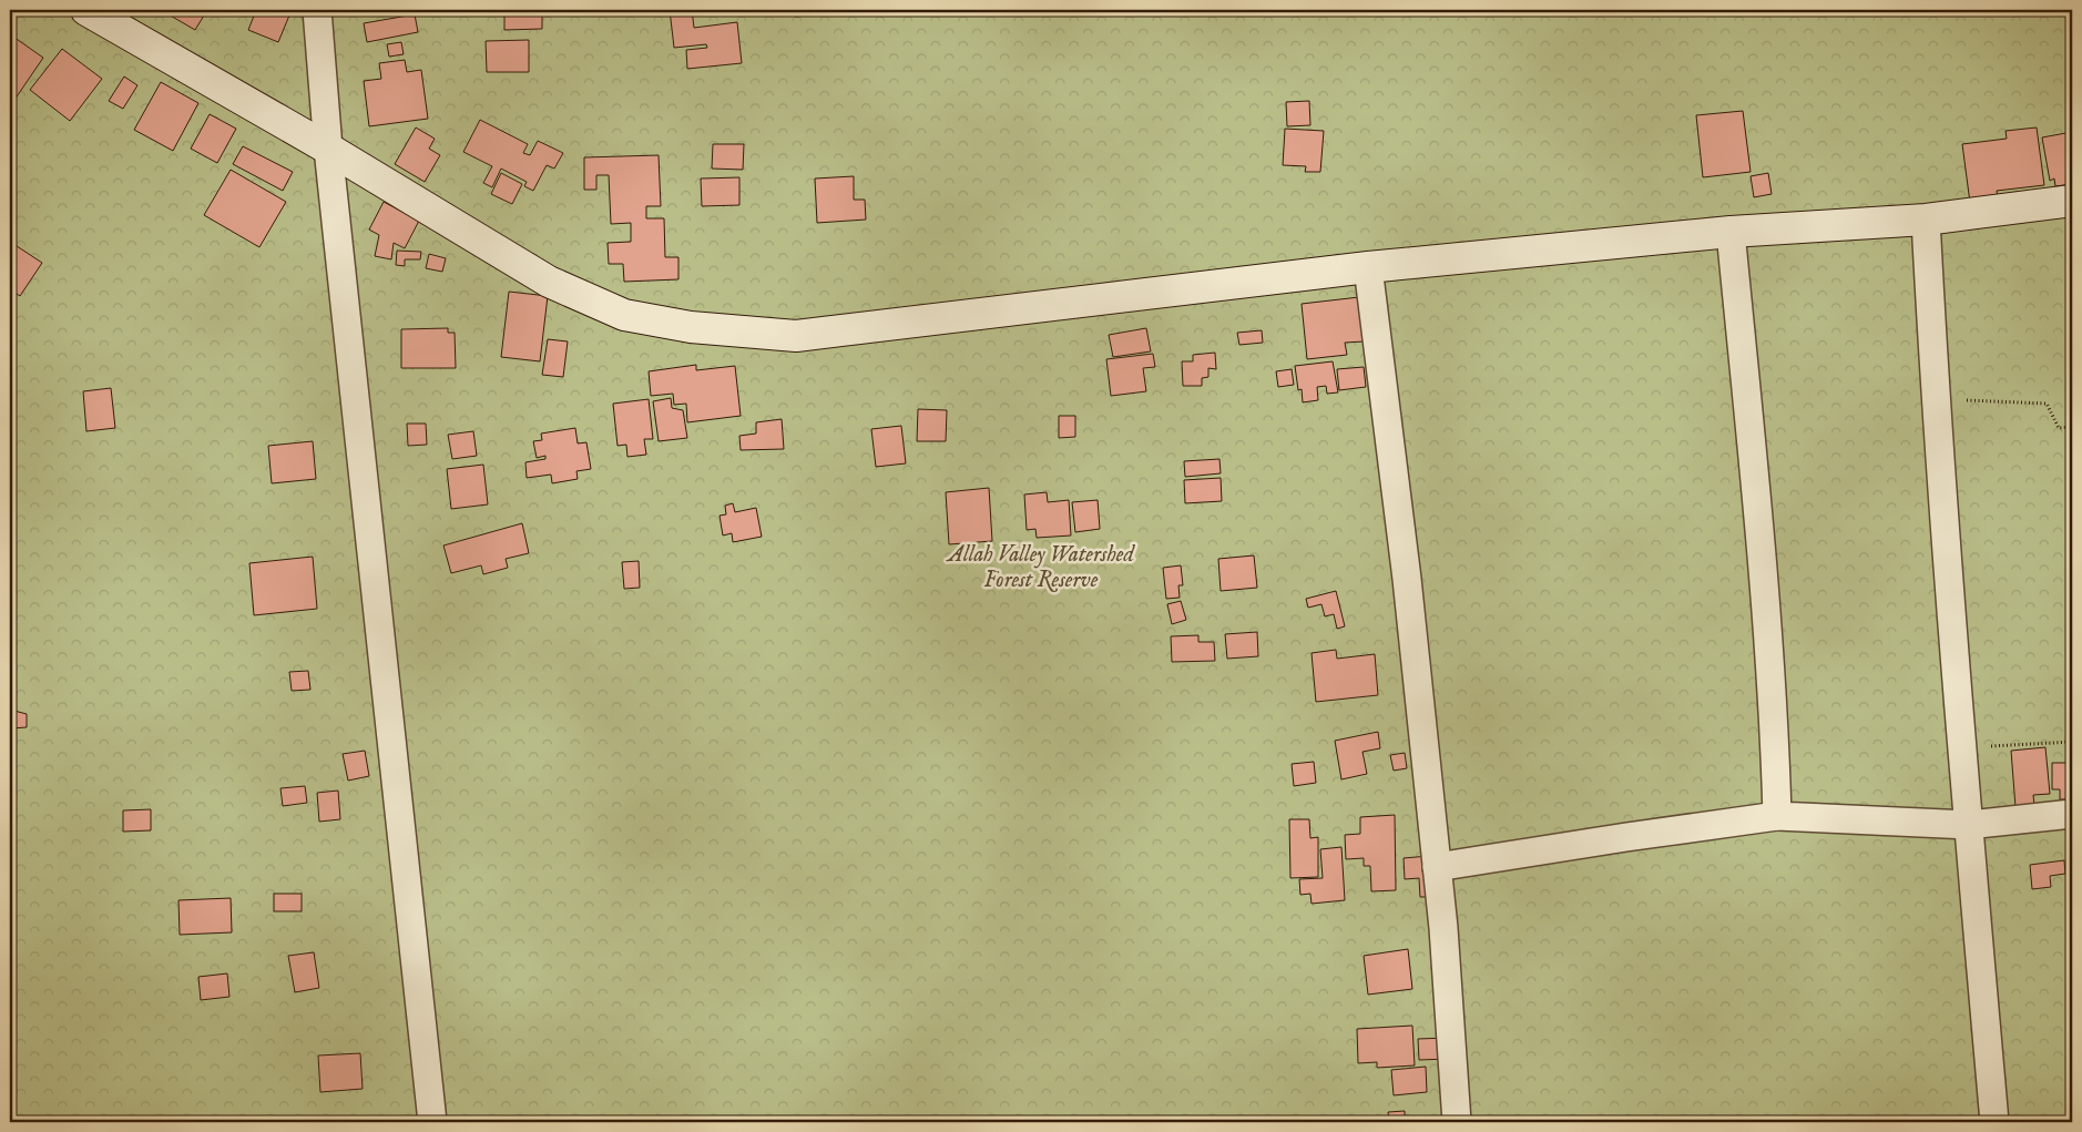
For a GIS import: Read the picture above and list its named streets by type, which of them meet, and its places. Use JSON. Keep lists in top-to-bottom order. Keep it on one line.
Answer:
{"parks":["Allah Valley Watershed Forest Reserve"]}
